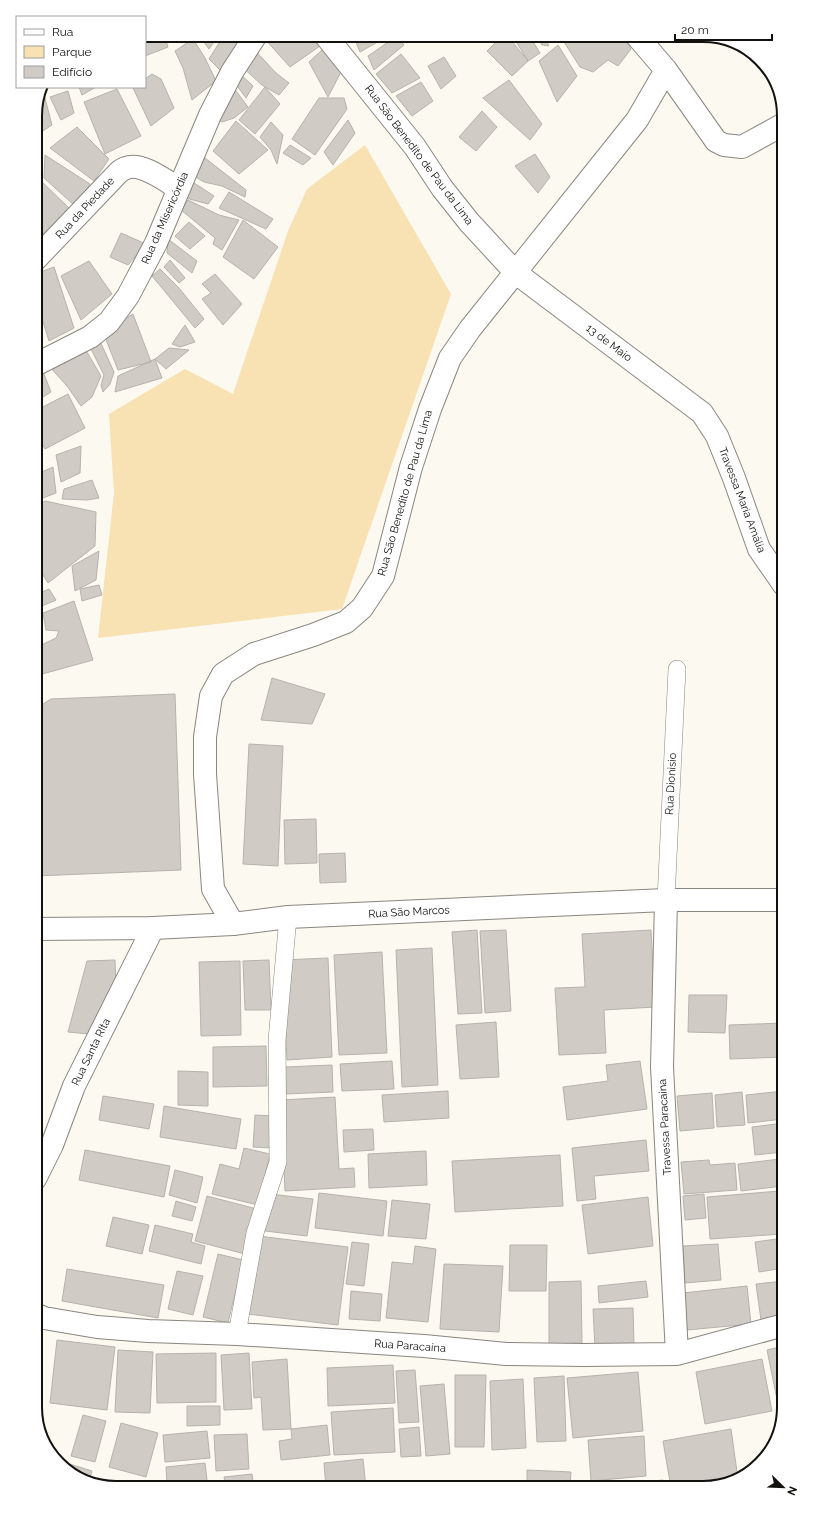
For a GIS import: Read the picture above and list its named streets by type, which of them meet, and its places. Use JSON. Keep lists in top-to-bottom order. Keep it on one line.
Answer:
{"streets":{"street":["Rua São Benedito de Pau da Lima","Rua da Piedade","Rua da Misericórdia","13 de Maio","Travessa Maria Amália","Rua São Marcos","Rua Santa RIta","Travessa Paracaina","Rua Paracaína"],"lane":["Rua Dionisio"]},"crossings":[["Rua São Benedito de Pau da Lima","13 de Maio"],["Rua São Benedito de Pau da Lima","Rua São Marcos"],["Rua da Piedade","Rua da Misericórdia"],["13 de Maio","Travessa Maria Amália"],["Rua Dionisio","Rua São Marcos"],["Rua Dionisio","Travessa Paracaina"],["Rua São Marcos","Rua Santa RIta"],["Rua São Marcos","Travessa Paracaina"],["Travessa Paracaina","Rua Paracaína"]],"legend":["Rua","Parque","Edifício"],"scale_bar":"20 m","north":"bottom right"}
